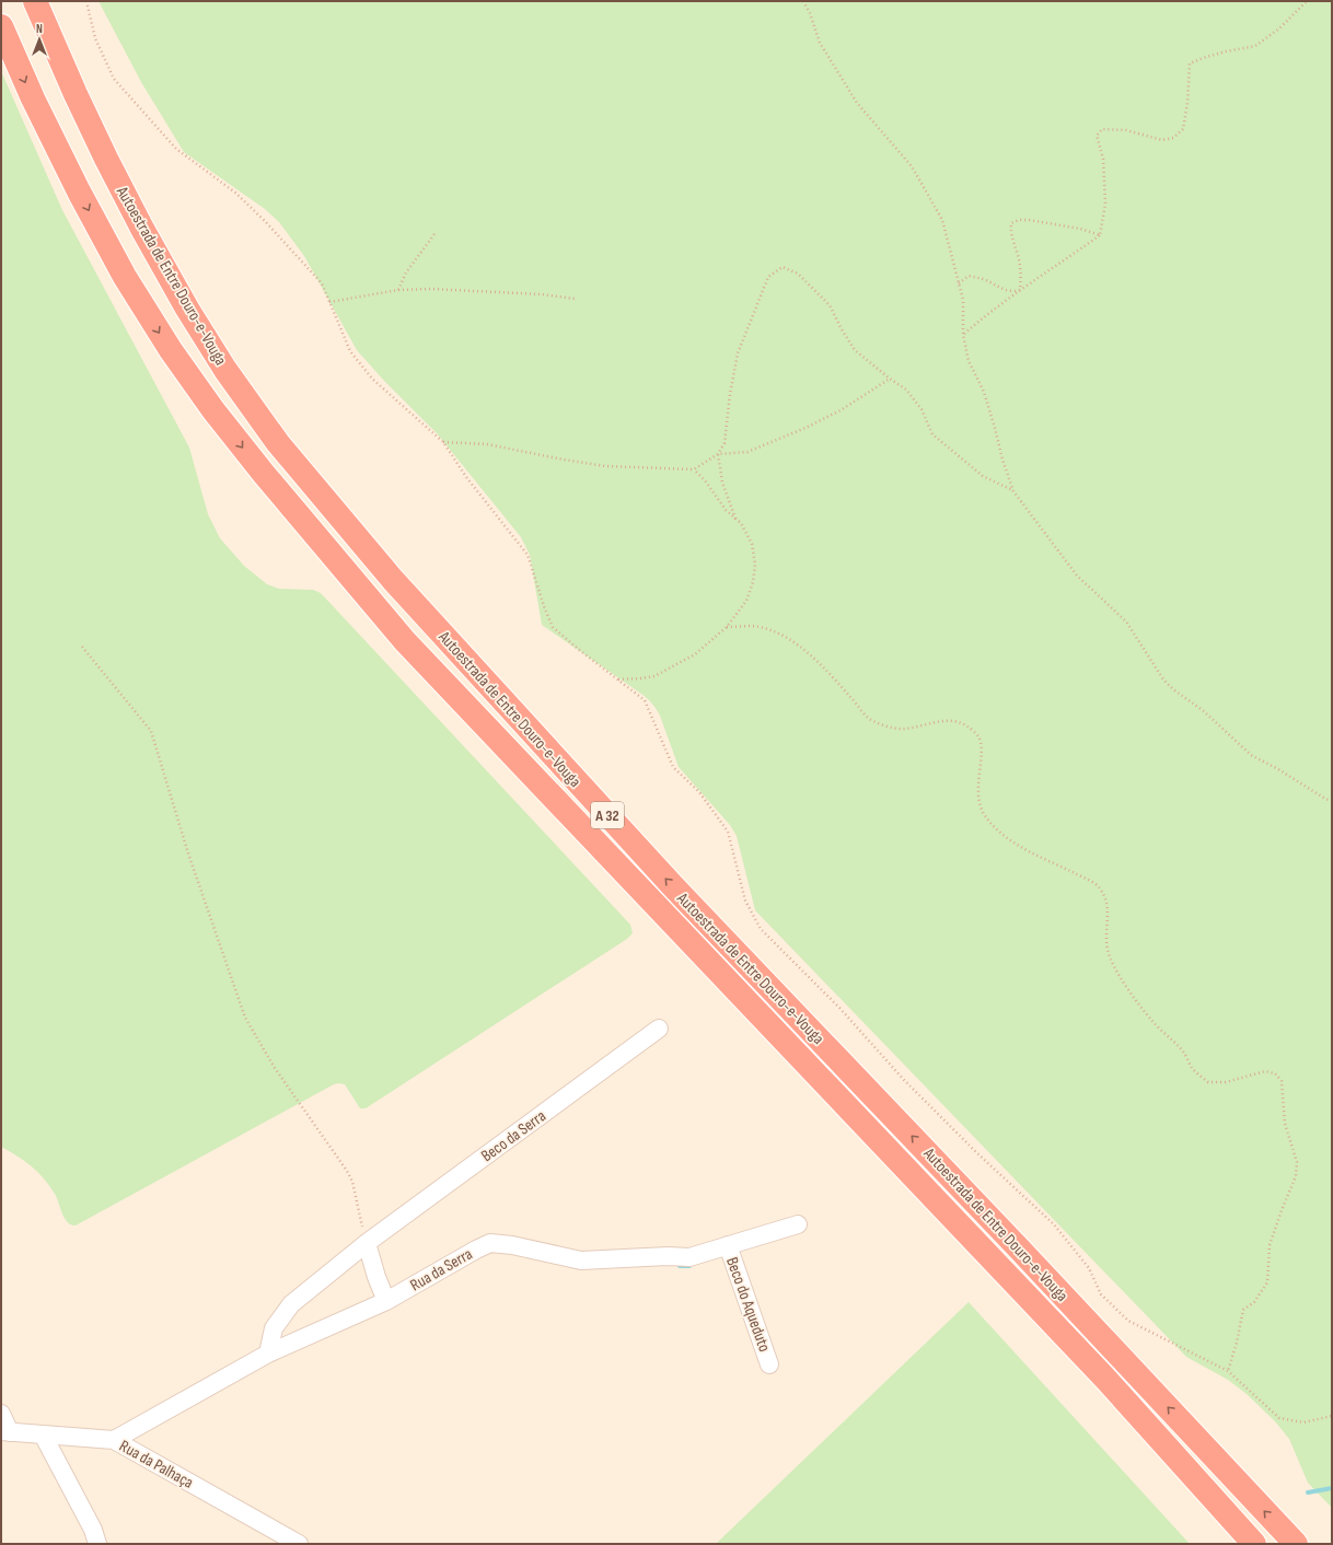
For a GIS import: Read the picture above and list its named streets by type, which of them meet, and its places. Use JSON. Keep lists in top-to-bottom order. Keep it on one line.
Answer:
{"streets":{"highway":["Autoestrada de Entre Douro-e-Vouga","A 32"],"street":["Beco da Serra","Rua da Serra","Beco do Aqueduto","Rua da Palhaça"]},"crossings":[["Beco da Serra","Rua da Serra"],["Rua da Serra","Beco do Aqueduto"],["Rua da Serra","Rua da Palhaça"]],"north":"top"}
